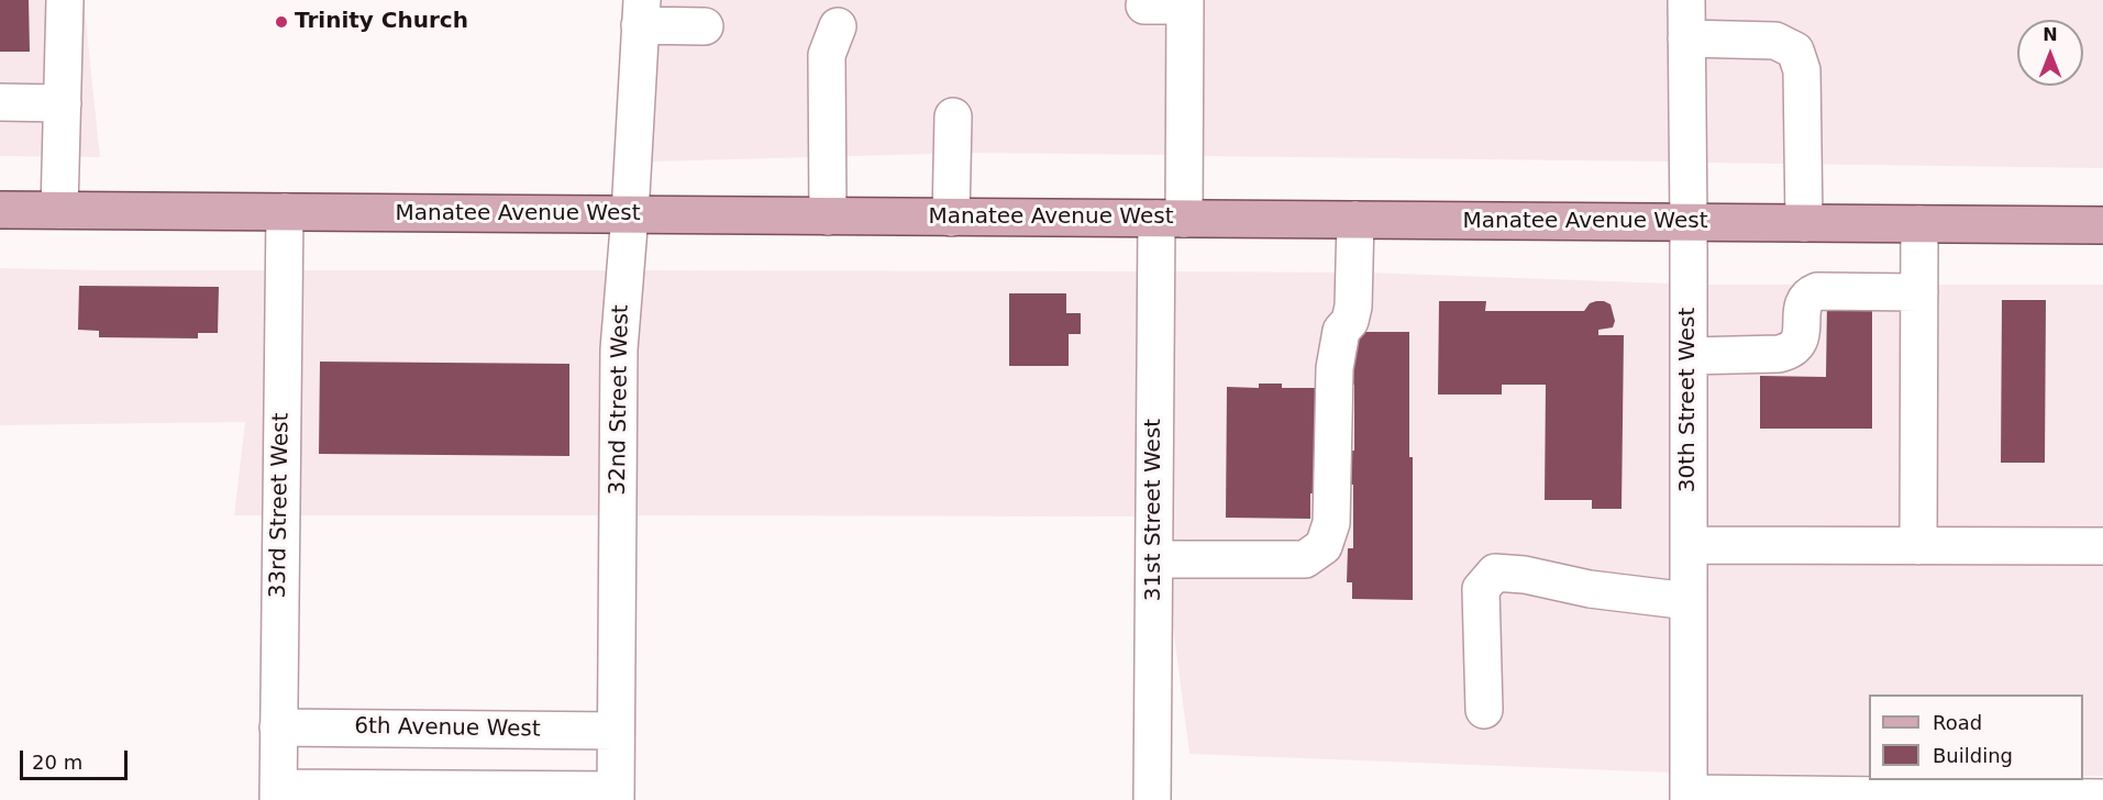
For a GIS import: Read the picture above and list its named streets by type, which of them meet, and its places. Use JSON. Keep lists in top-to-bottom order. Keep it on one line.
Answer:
{"streets":{"main road":["Manatee Avenue West"],"street":["32nd Street West","30th Street West","33rd Street West","31st Street West","6th Avenue West"]},"crossings":[["Manatee Avenue West","32nd Street West"],["Manatee Avenue West","30th Street West"],["Manatee Avenue West","33rd Street West"],["Manatee Avenue West","31st Street West"],["32nd Street West","6th Avenue West"],["33rd Street West","6th Avenue West"]],"places":["Trinity Church"],"legend":["Road","Building"],"scale_bar":"20 m","north":"top"}
